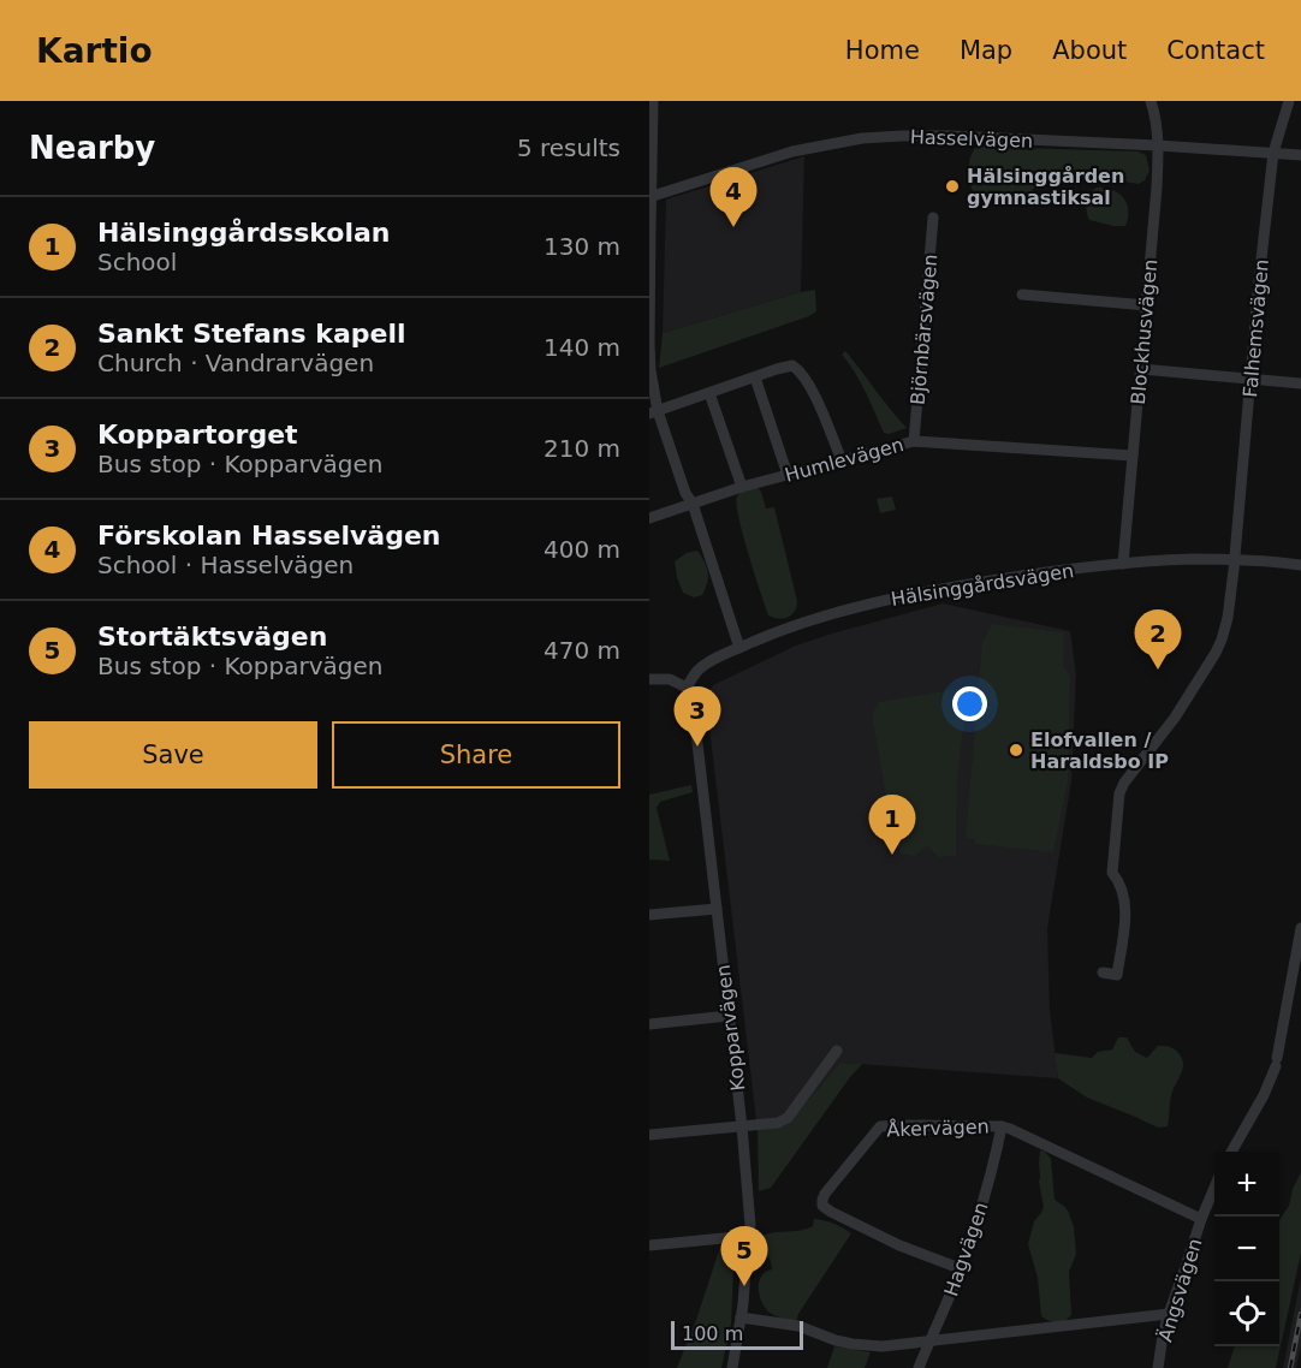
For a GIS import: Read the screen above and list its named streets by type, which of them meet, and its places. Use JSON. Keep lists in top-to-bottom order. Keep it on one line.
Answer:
{"streets":{"street":["Hasselvägen","Falhemsvägen","Björnbärsvägen","Blockhusvägen","Humlevägen","Hälsinggårdsvägen","Kopparvägen","Åkervägen","Hagvägen","Ängsvägen"]},"crossings":[["Hasselvägen","Falhemsvägen"],["Hasselvägen","Blockhusvägen"],["Falhemsvägen","Hälsinggårdsvägen"],["Björnbärsvägen","Humlevägen"],["Blockhusvägen","Humlevägen"],["Blockhusvägen","Hälsinggårdsvägen"],["Hälsinggårdsvägen","Kopparvägen"],["Åkervägen","Hagvägen"],["Åkervägen","Ängsvägen"]],"places":["Hälsinggården gymnastiksal","Elofvallen / Haraldsbo IP"],"scale_bar":"100 m","page":{"header":"Kartio","nav":["Home","Map","About","Contact"],"heading":["Nearby","5 results"],"pins":["4","2","3","1","5"],"list":[{"mark":"1","name":"Hälsinggårdsskolan","note":"School","value":"130 m"},{"mark":"2","name":"Sankt Stefans kapell","note":"Church · Vandrarvägen","value":"140 m"},{"mark":"3","name":"Koppartorget","note":"Bus stop · Kopparvägen","value":"210 m"},{"mark":"4","name":"Förskolan Hasselvägen","note":"School · Hasselvägen","value":"400 m"},{"mark":"5","name":"Stortäktsvägen","note":"Bus stop · Kopparvägen","value":"470 m"}],"buttons":["Save","Share"],"map_buttons":["+","−"],"scale":"100 m"}}
